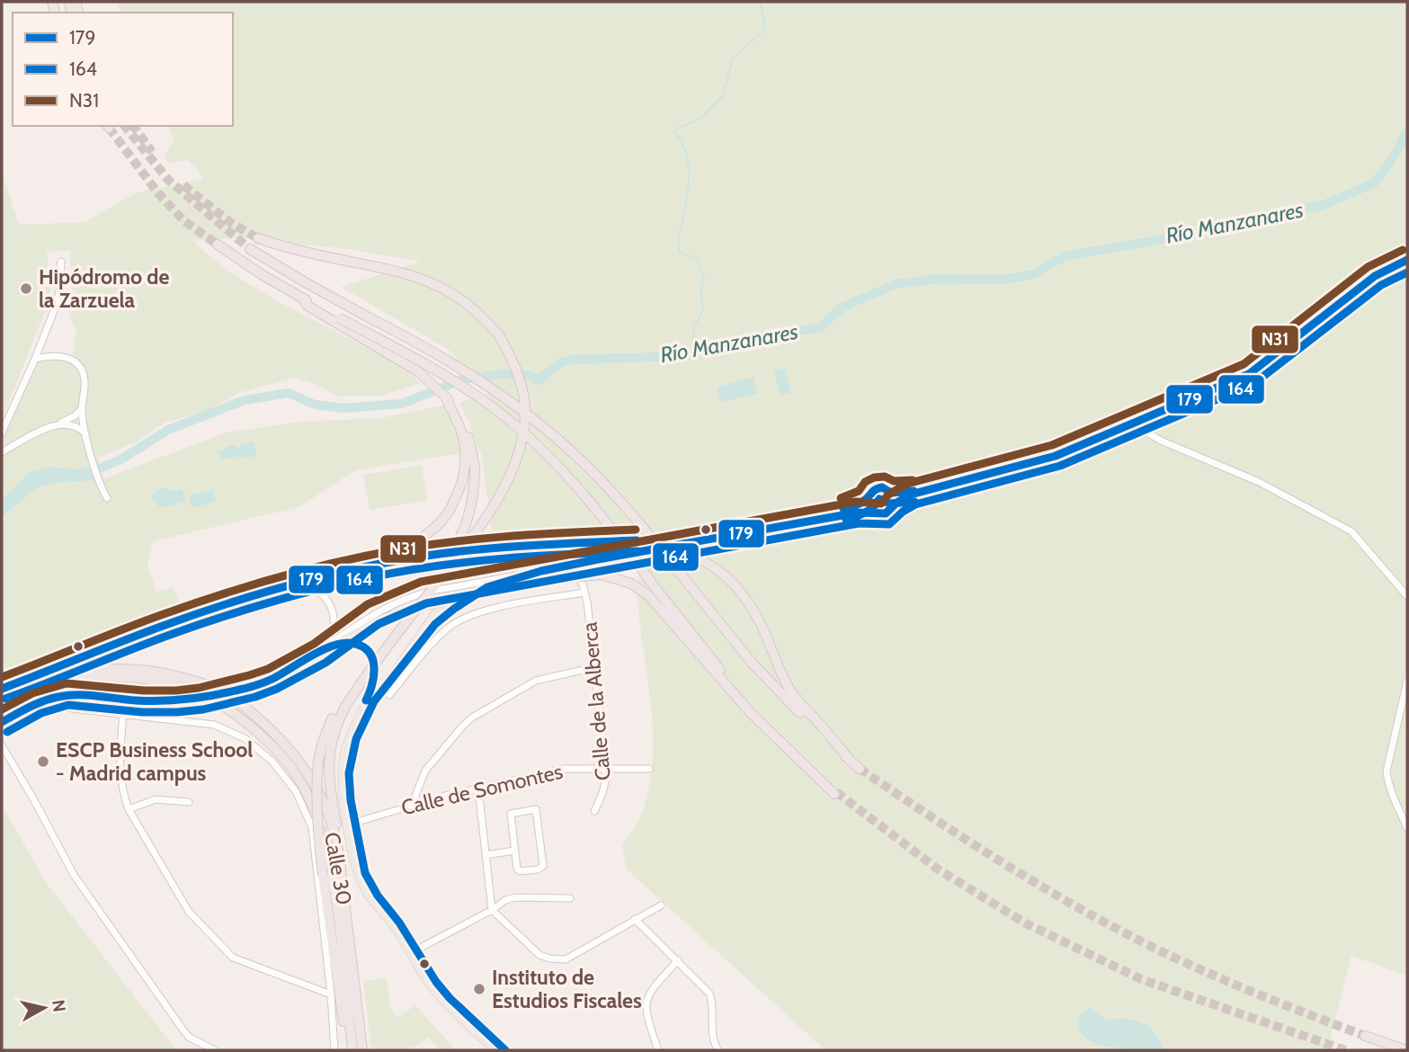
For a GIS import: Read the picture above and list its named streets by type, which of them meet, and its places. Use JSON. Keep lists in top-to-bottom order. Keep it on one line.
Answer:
{"streets":{"highway":["Calle 30"],"street":["Calle de la Alberca","Calle de Somontes"]},"crossings":[["Calle de la Alberca","Calle de Somontes"]],"water":["Río Manzanares"],"places":["Hipódromo de la Zarzuela","ESCP Business School - Madrid campus","Instituto de Estudios Fiscales"],"lines":["transit line N31","transit line 179","transit line 164"],"legend":["179","164","N31"],"north":"right"}
